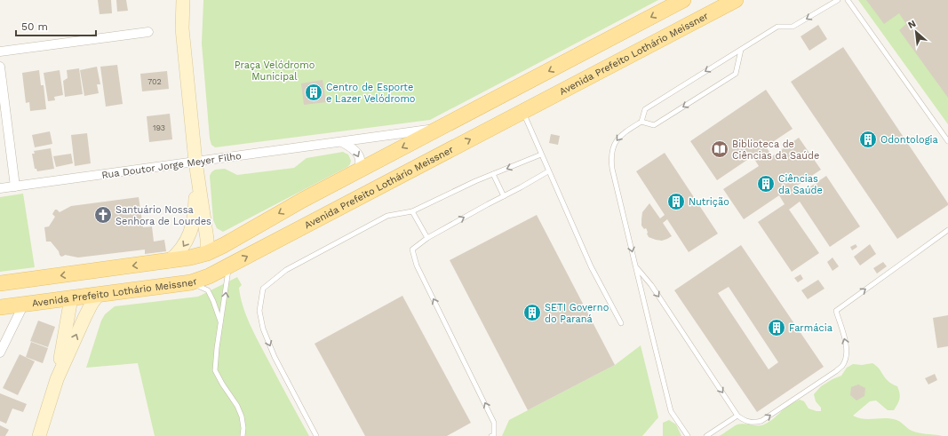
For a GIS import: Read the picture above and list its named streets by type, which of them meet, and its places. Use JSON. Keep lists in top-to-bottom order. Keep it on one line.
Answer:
{"streets":{"main road":["Avenida Prefeito Lothário Meissner"],"street":["Rua Doutor Jorge Meyer Filho"]},"parks":["Praça Velódromo Municipal"],"places":{"building":["Centro de Esporte e Lazer Velódromo","Odontologia","Ciências da Saúde","Nutrição","SETI Governo do Paraná","Farmácia"],"library":["Biblioteca de Ciências da Saúde"],"church":["Santuário Nossa Senhora de Lourdes"]},"house_numbers":["702","193"],"scale_bar":"50 m","north":"top left"}
